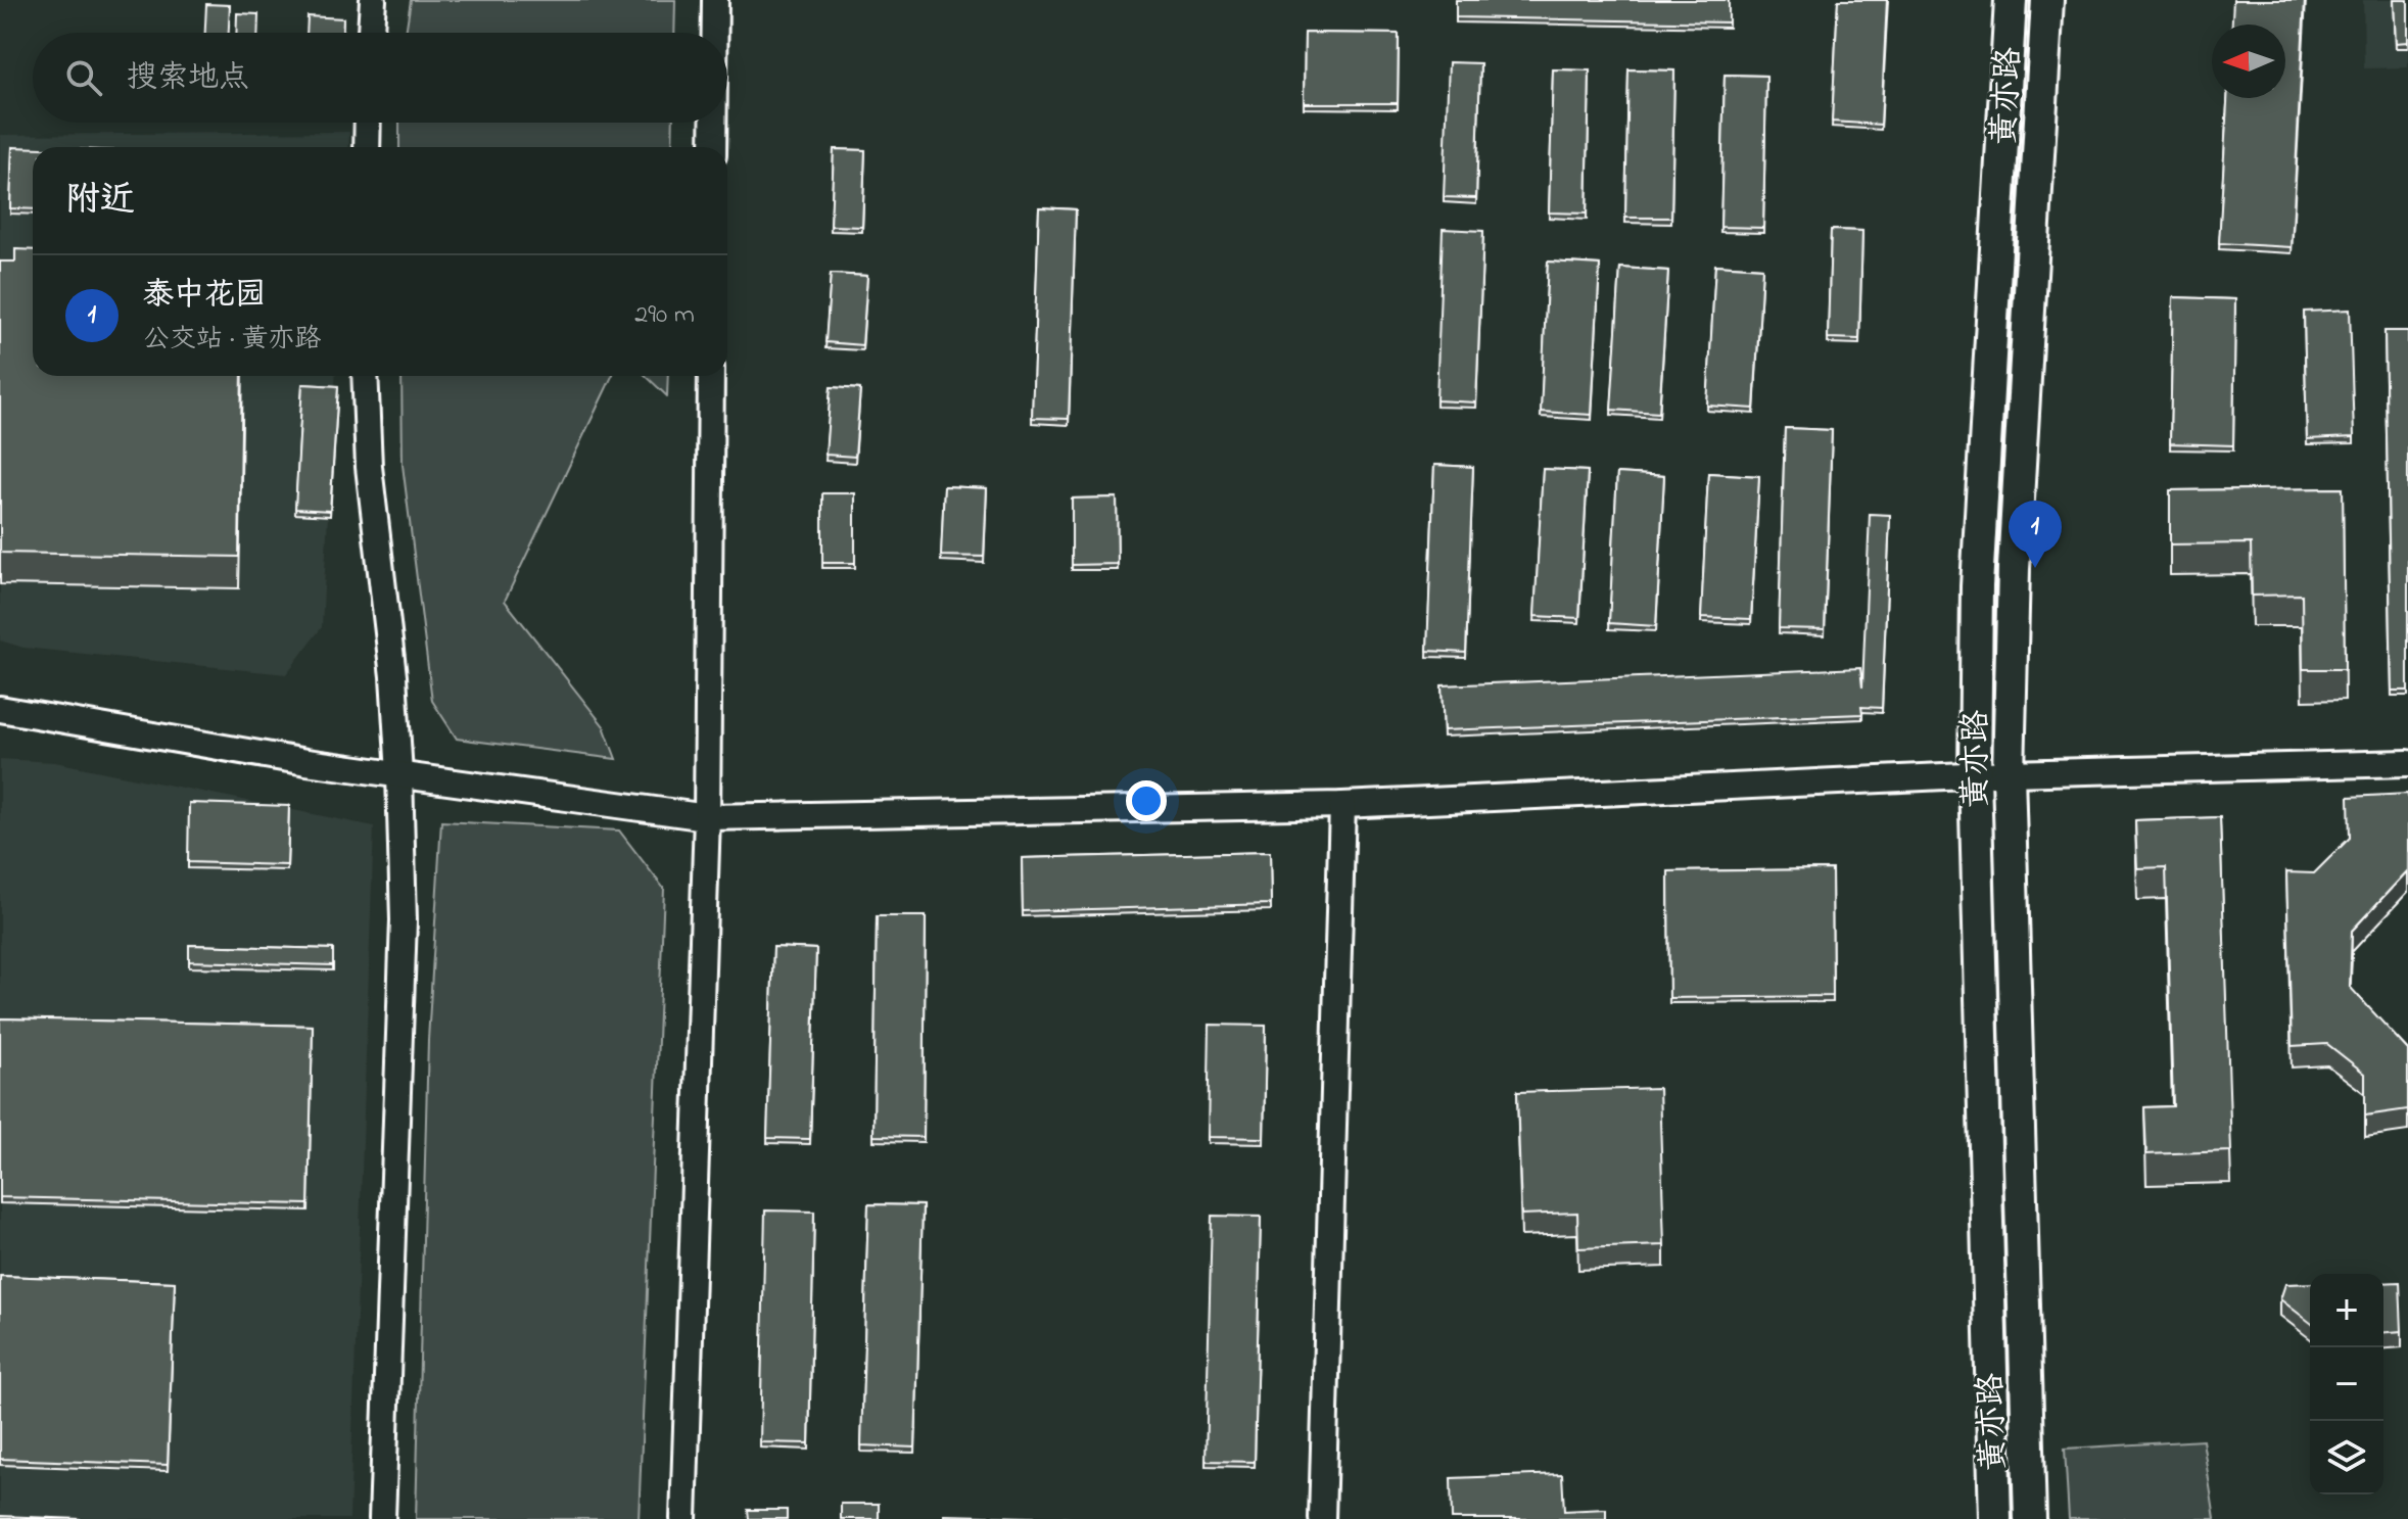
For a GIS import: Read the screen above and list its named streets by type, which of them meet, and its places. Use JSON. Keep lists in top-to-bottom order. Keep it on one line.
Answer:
{"streets":{"main road":["黄亦路"]},"north":"left","page":{"search":"搜索地点","heading":"附近","list":[{"mark":"1","name":"泰中花园","note":"公交站 · 黄亦路","value":"290 m"}],"pins":"1","map_buttons":["+","−"]}}
